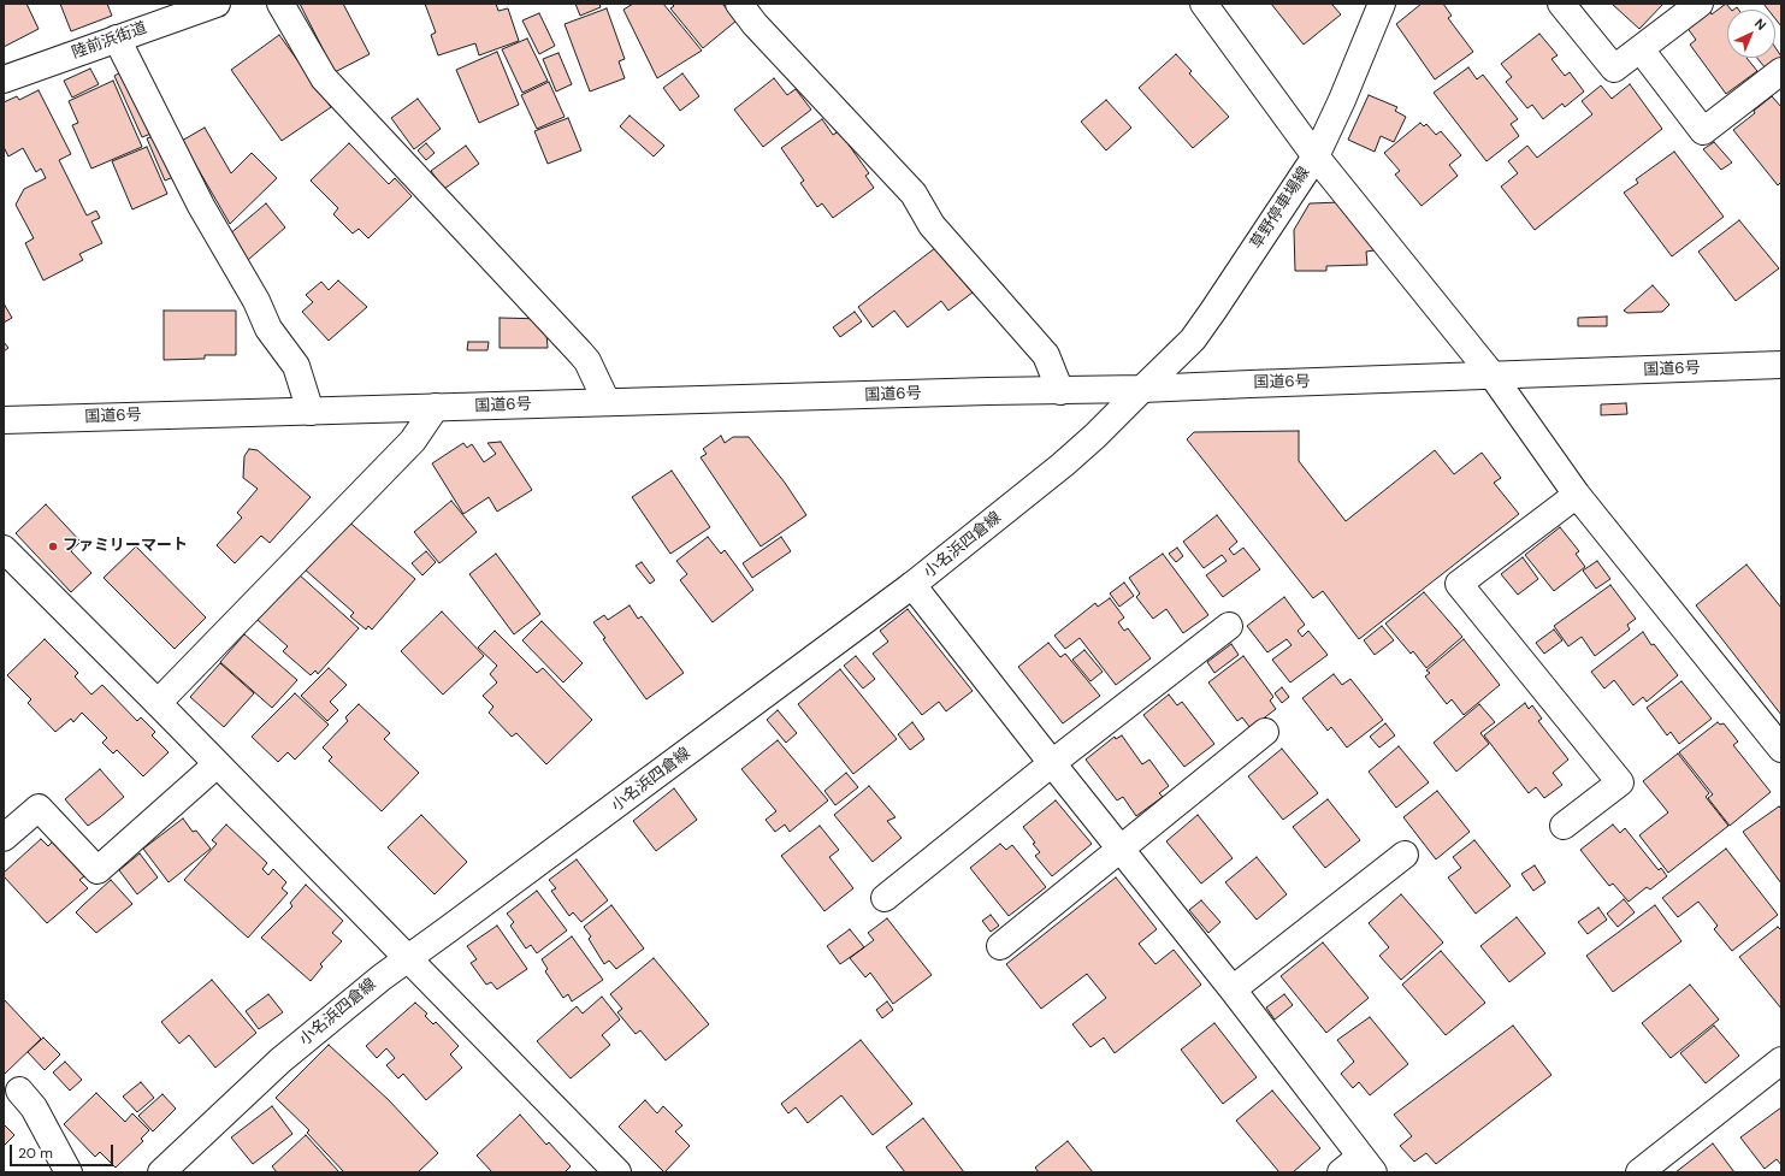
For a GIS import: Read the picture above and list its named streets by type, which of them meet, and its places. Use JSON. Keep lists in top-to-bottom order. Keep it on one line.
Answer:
{"streets":{"main road":["陸前浜街道","草野停車場線","国道6号","小名浜四倉線"]},"crossings":[["草野停車場線","国道6号"],["草野停車場線","小名浜四倉線"],["国道6号","小名浜四倉線"]],"places":["ファミリーマート"],"scale_bar":"20 m","north":"top right"}
